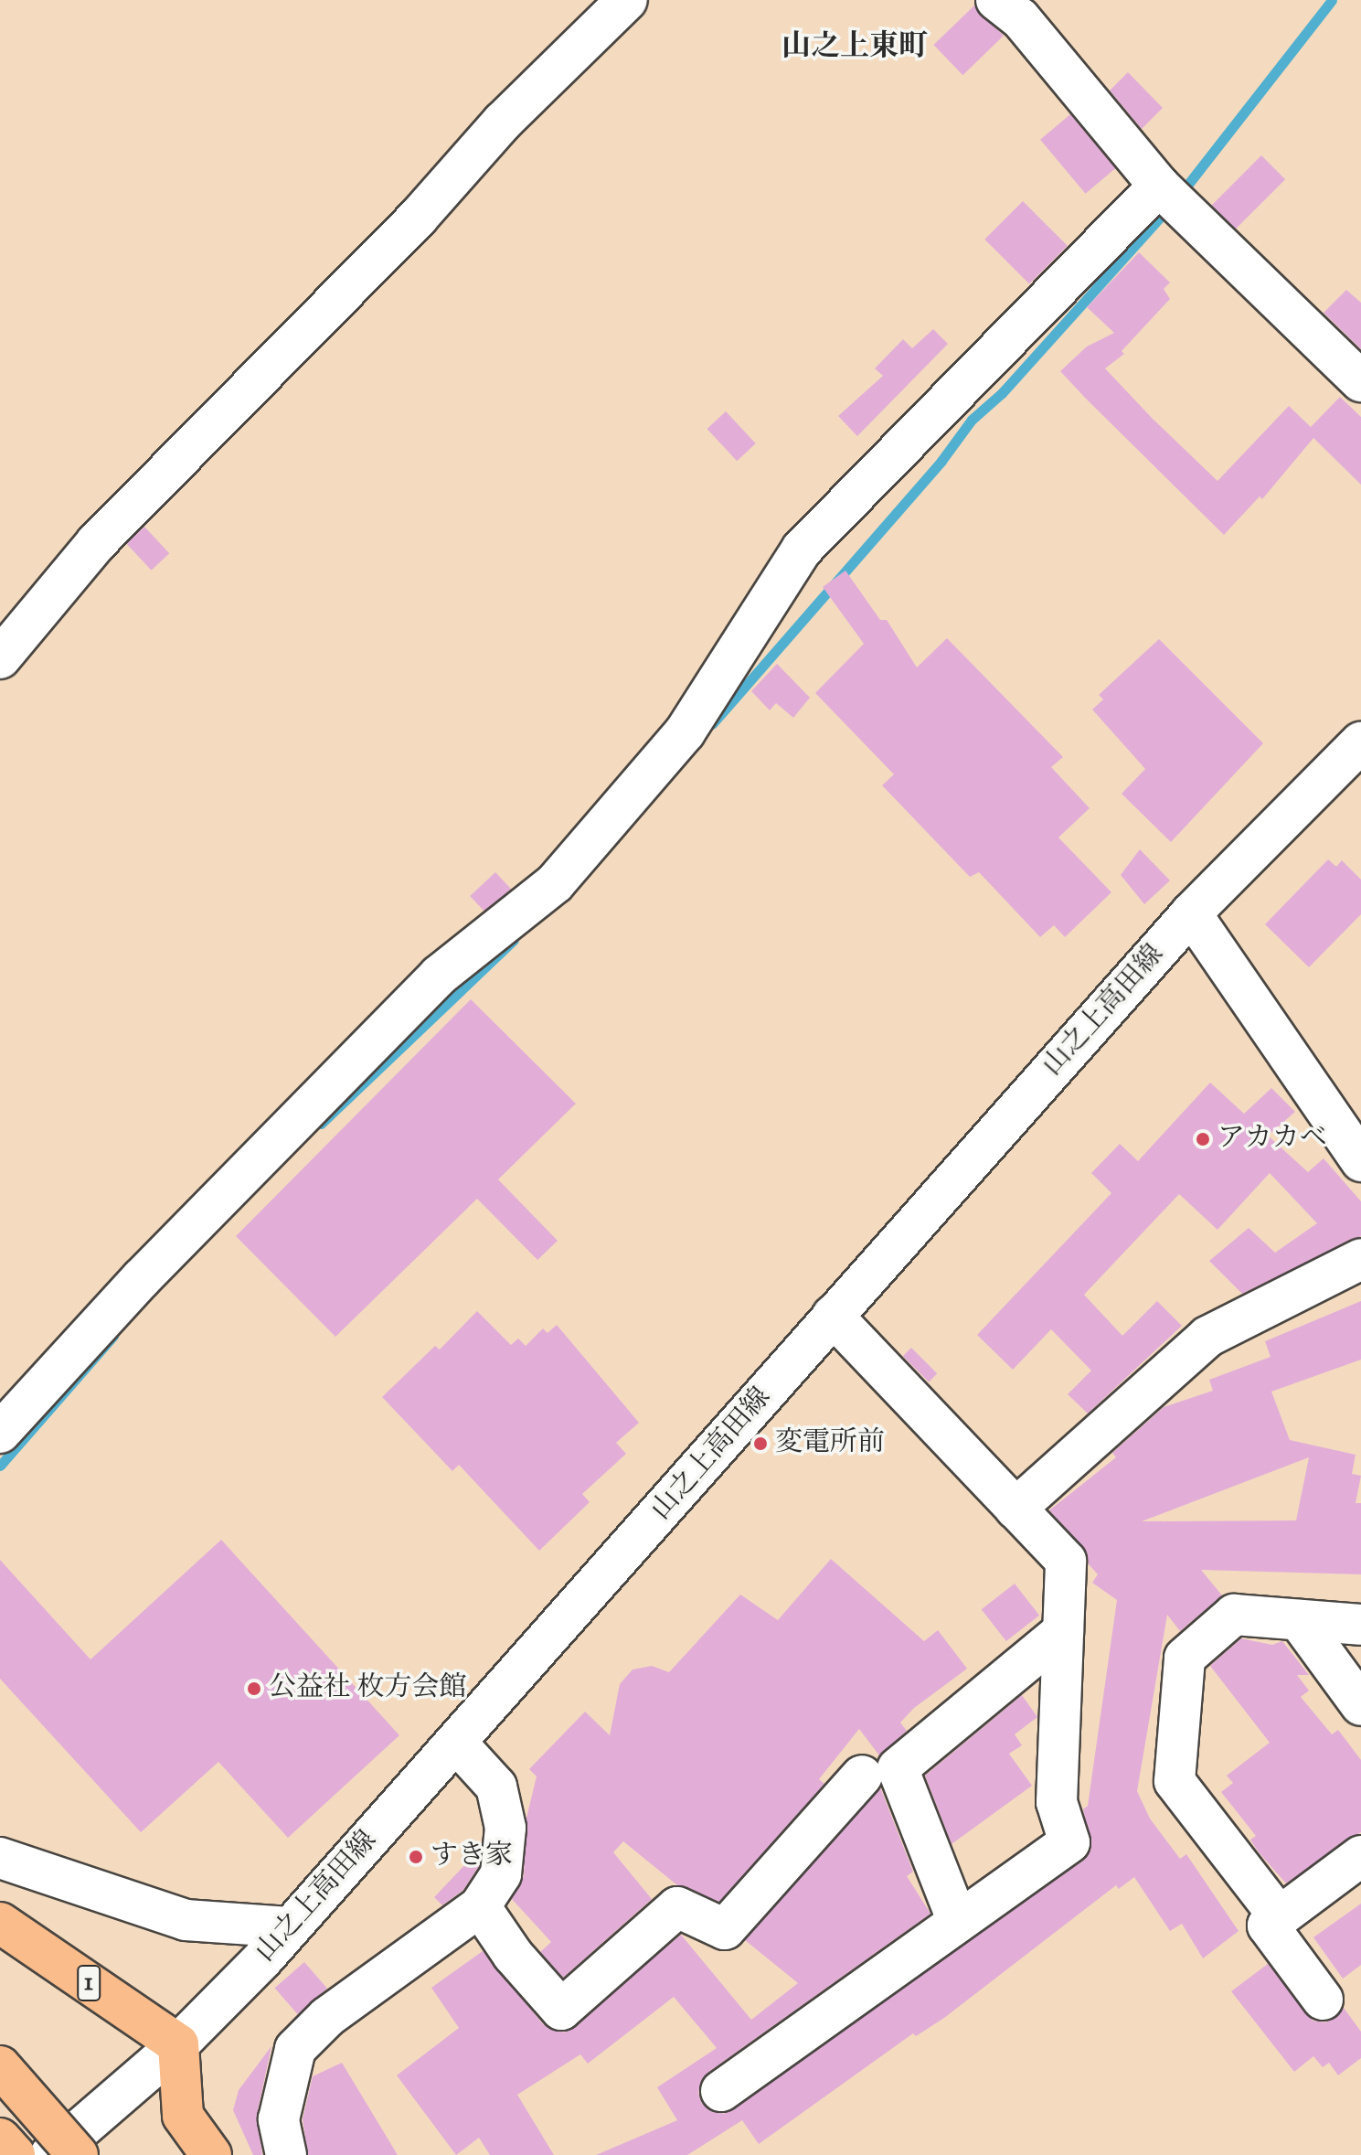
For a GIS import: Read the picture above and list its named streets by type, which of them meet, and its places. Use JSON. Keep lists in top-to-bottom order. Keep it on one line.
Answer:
{"streets":{"highway":["1"],"street":["山之上高田線"]},"crossings":[["山之上高田線","1"]],"districts":["山之上東町"],"places":["アカカベ","変電所前","公益社 枚方会館","すき家"]}
